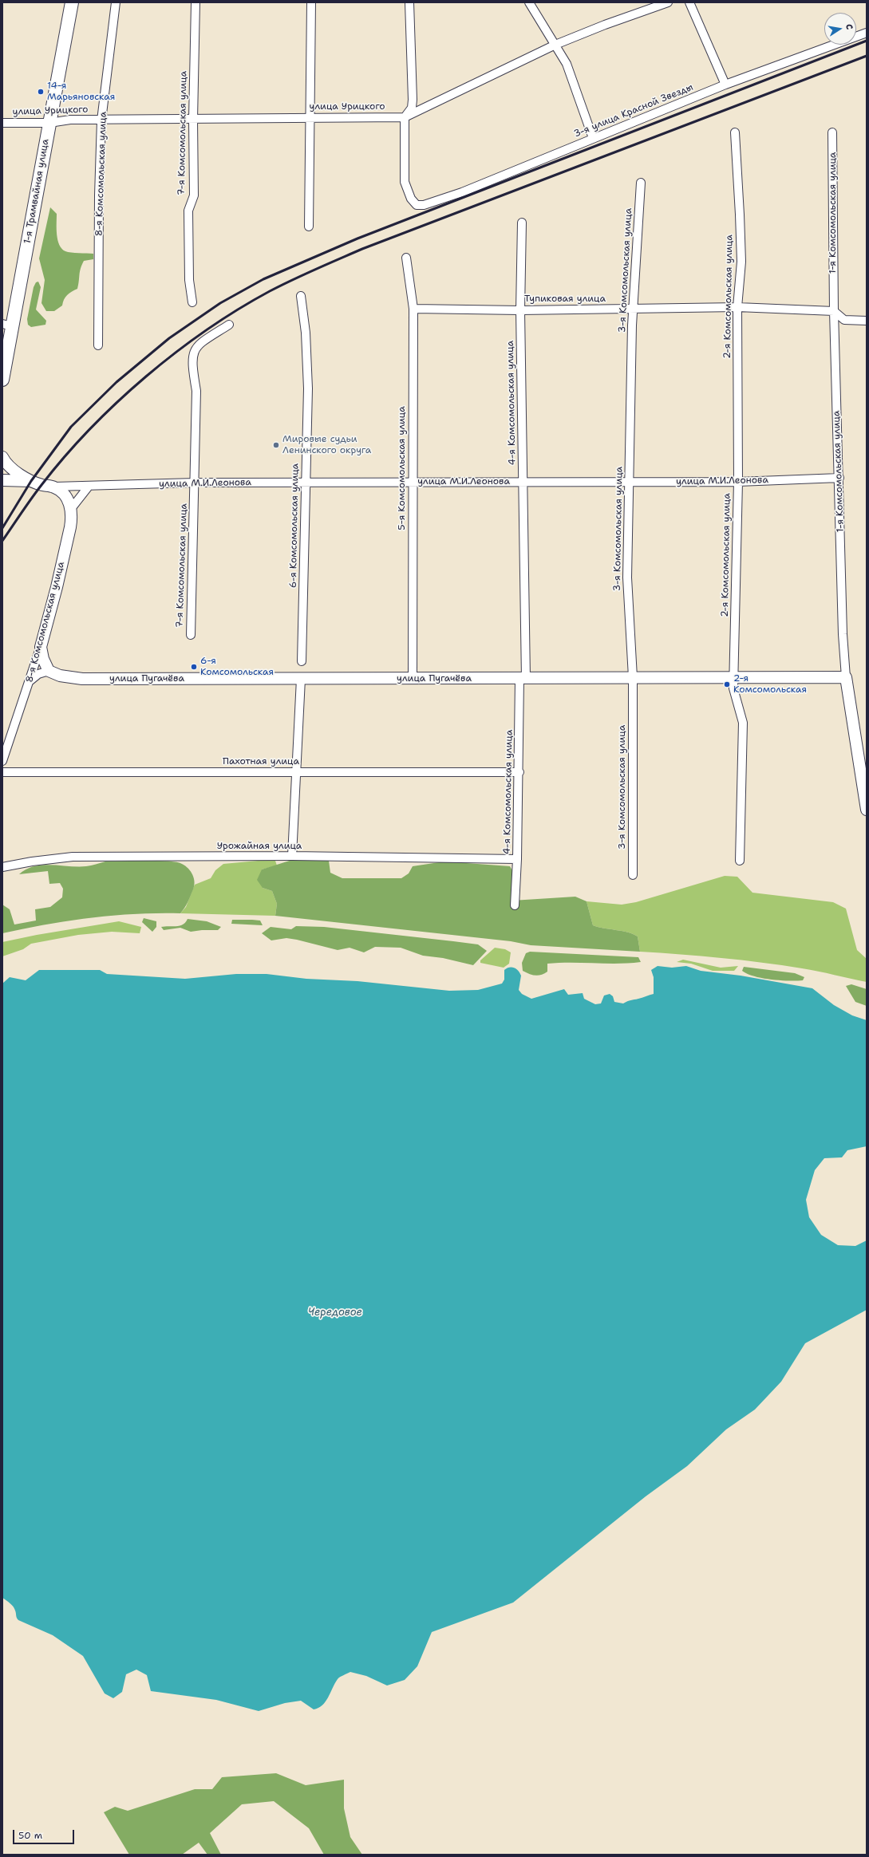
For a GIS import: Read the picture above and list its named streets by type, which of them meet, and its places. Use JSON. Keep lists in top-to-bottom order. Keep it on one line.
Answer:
{"streets":{"main road":["8-я Комсомольская улица","1-я Трамвайная улица","1-я Комсомольская улица","улица М.И.Леонова","улица Пугачёва"],"street":["улица Урицкого","3-я улица Красной Звезды","7-я Комсомольская улица","3-я Комсомольская улица","2-я Комсомольская улица","Тупиковая улица","4-я Комсомольская улица","5-я Комсомольская улица","6-я Комсомольская улица","Пахотная улица","Урожайная улица"]},"crossings":[["улица Урицкого","3-я улица Красной Звезды"],["улица Урицкого","7-я Комсомольская улица"],["улица Урицкого","8-я Комсомольская улица"],["улица Урицкого","1-я Трамвайная улица"],["7-я Комсомольская улица","улица М.И.Леонова"],["8-я Комсомольская улица","улица М.И.Леонова"],["1-я Комсомольская улица","Тупиковая улица"],["1-я Комсомольская улица","улица М.И.Леонова"],["1-я Комсомольская улица","улица Пугачёва"],["3-я Комсомольская улица","Тупиковая улица"],["3-я Комсомольская улица","улица М.И.Леонова"],["3-я Комсомольская улица","улица Пугачёва"],["2-я Комсомольская улица","Тупиковая улица"],["2-я Комсомольская улица","улица М.И.Леонова"],["2-я Комсомольская улица","улица Пугачёва"],["Тупиковая улица","4-я Комсомольская улица"],["Тупиковая улица","5-я Комсомольская улица"],["4-я Комсомольская улица","улица М.И.Леонова"],["4-я Комсомольская улица","улица Пугачёва"],["4-я Комсомольская улица","Пахотная улица"],["4-я Комсомольская улица","Урожайная улица"],["5-я Комсомольская улица","улица М.И.Леонова"],["5-я Комсомольская улица","улица Пугачёва"],["улица М.И.Леонова","6-я Комсомольская улица"]],"water":["Чередовое"],"places":["14-я Марьяновская","Мировые судьи Ленинского округа","6-я Комсомольская","2-я Комсомольская"],"scale_bar":"50 m","north":"right"}
